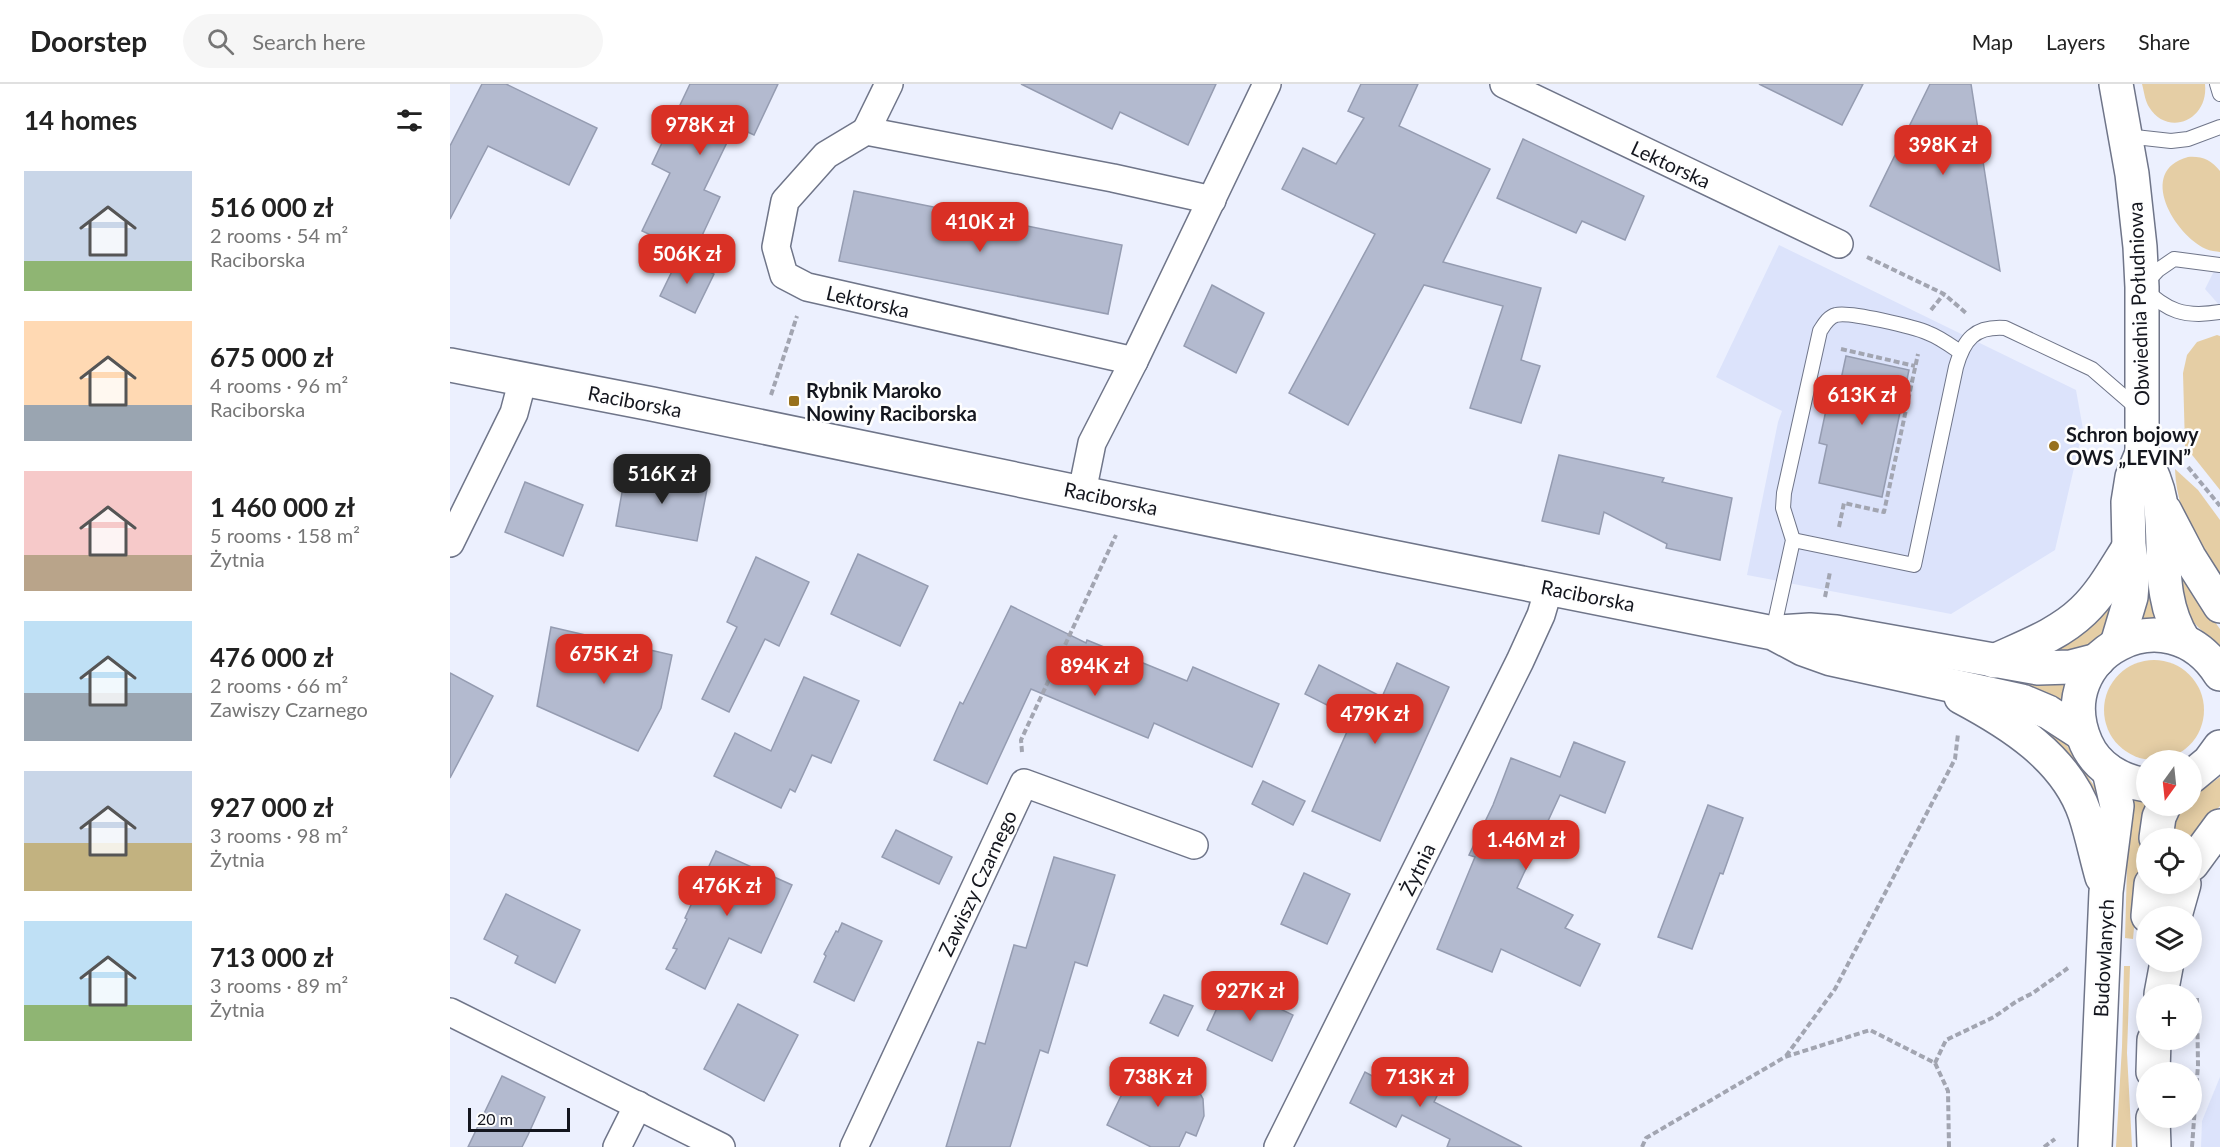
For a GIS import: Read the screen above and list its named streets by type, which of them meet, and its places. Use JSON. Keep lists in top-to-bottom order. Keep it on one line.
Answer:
{"streets":{"main road":["Obwiednia Południowa","Raciborska","Budowlanych"],"street":["Lektorska","Żytnia","Zawiszy Czarnego"]},"crossings":[["Obwiednia Południowa","Raciborska"],["Raciborska","Żytnia"]],"places":{"transit":["Rybnik Maroko Nowiny Raciborska"],"other":["Schron bojowy OWS „LEVIN”"]},"scale_bar":"20 m","north":"bottom","page":{"header":"Doorstep","search":"Search here","nav":["Map","Layers","Share"],"heading":"14 homes","price":["978K zł","398K zł","410K zł","506K zł","613K zł","516K zł","675K zł","894K zł","479K zł","1.46M zł","476K zł","927K zł","738K zł","713K zł"],"list":[{"name":"516 000 zł","note":"2 rooms · 54 m² · Raciborska"},{"name":"675 000 zł","note":"4 rooms · 96 m² · Raciborska"},{"name":"1 460 000 zł","note":"5 rooms · 158 m² · Żytnia"},{"name":"476 000 zł","note":"2 rooms · 66 m² · Zawiszy Czarnego"},{"name":"927 000 zł","note":"3 rooms · 98 m² · Żytnia"},{"name":"713 000 zł","note":"3 rooms · 89 m² · Żytnia"}],"map_buttons":["+","−"],"scale":"20 m"}}
